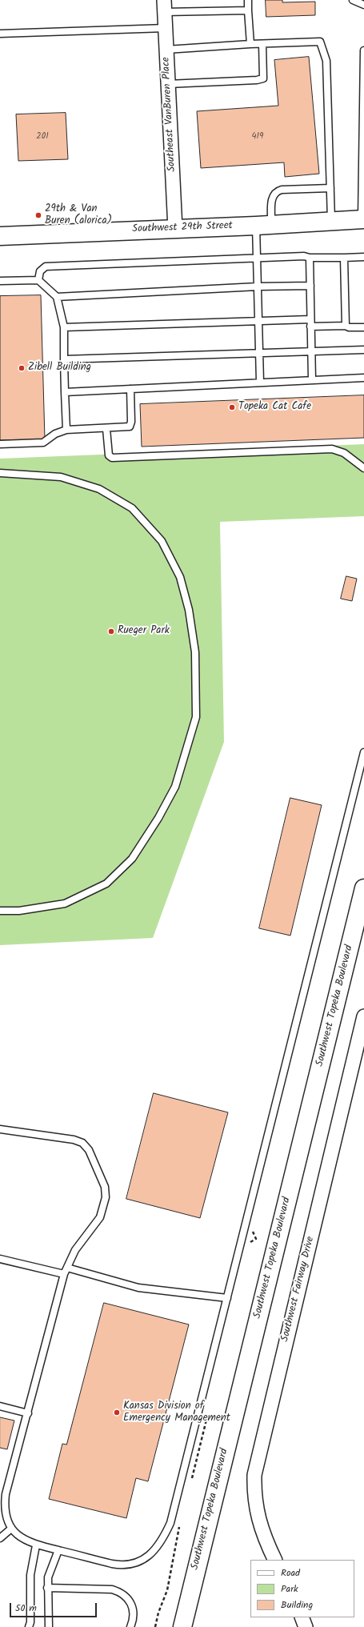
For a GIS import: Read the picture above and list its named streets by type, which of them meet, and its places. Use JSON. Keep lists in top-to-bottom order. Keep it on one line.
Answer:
{"streets":{"main road":["Southwest 29th Street","Southwest Topeka Boulevard"],"street":["Southeast VanBuren Place","Southwest Fairway Drive"]},"crossings":[["Southeast VanBuren Place","Southwest 29th Street"]],"places":["29th & Van Buren (alorica)","Zibell Building","Topeka Cat Cafe","Rueger Park","Kansas Division of Emergency Management"],"house_numbers":["201","419"],"legend":["Road","Park","Building"],"scale_bar":"50 m"}
